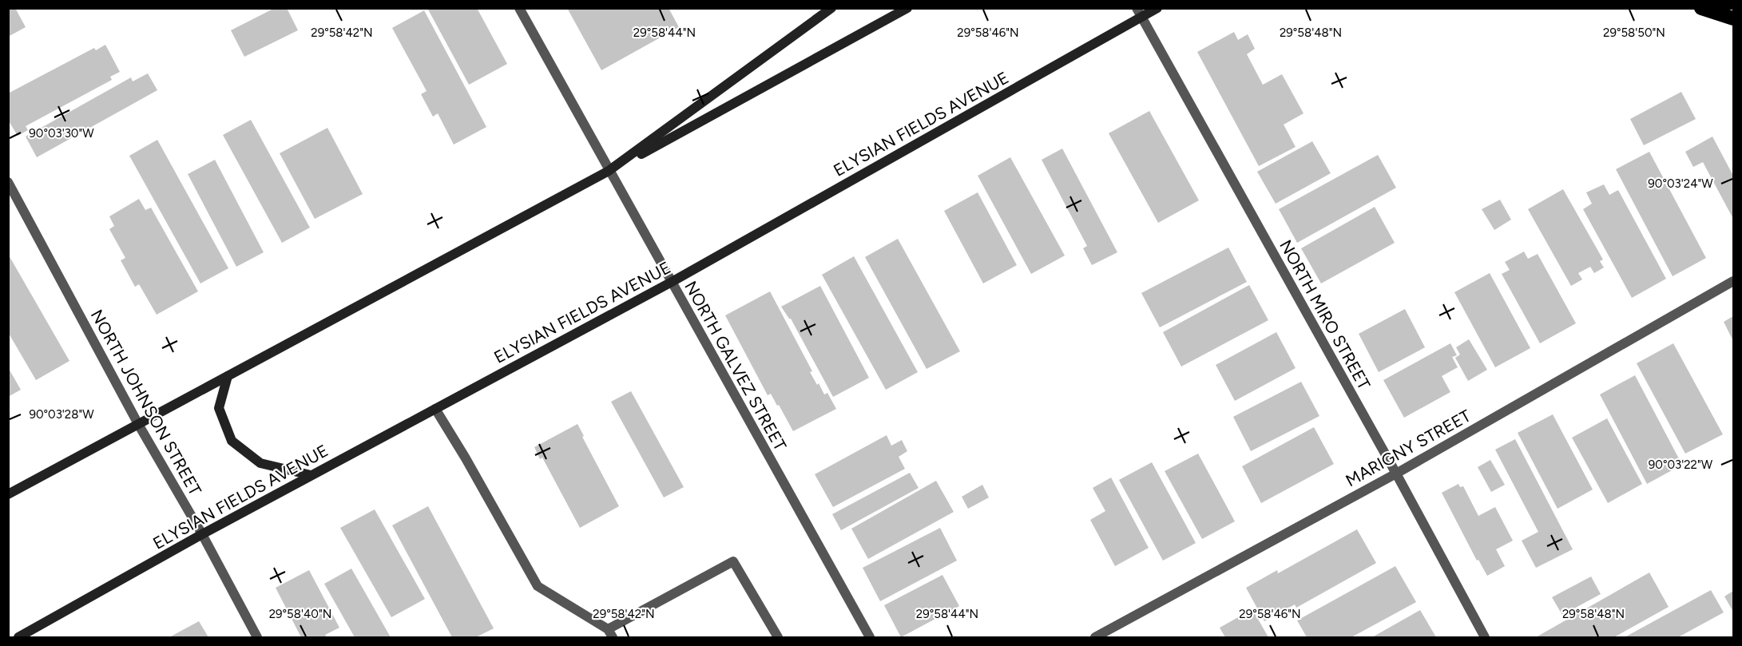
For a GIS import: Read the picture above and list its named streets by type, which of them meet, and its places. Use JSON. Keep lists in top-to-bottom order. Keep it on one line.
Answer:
{"streets":{"main road":["ELYSIAN FIELDS AVENUE"],"street":["NORTH MIRO STREET","NORTH GALVEZ STREET","NORTH JOHNSON STREET","MARIGNY STREET"]},"crossings":[["ELYSIAN FIELDS AVENUE","NORTH MIRO STREET"],["ELYSIAN FIELDS AVENUE","NORTH GALVEZ STREET"],["ELYSIAN FIELDS AVENUE","NORTH JOHNSON STREET"],["NORTH MIRO STREET","MARIGNY STREET"]],"coordinates":["29°58'42\"N","29°58'44\"N","29°58'46\"N","29°58'50\"N","29°58'48\"N","90°03'30\"W","90°03'24\"W","90°03'28\"W","90°03'22\"W","29°58'40\"N"]}
